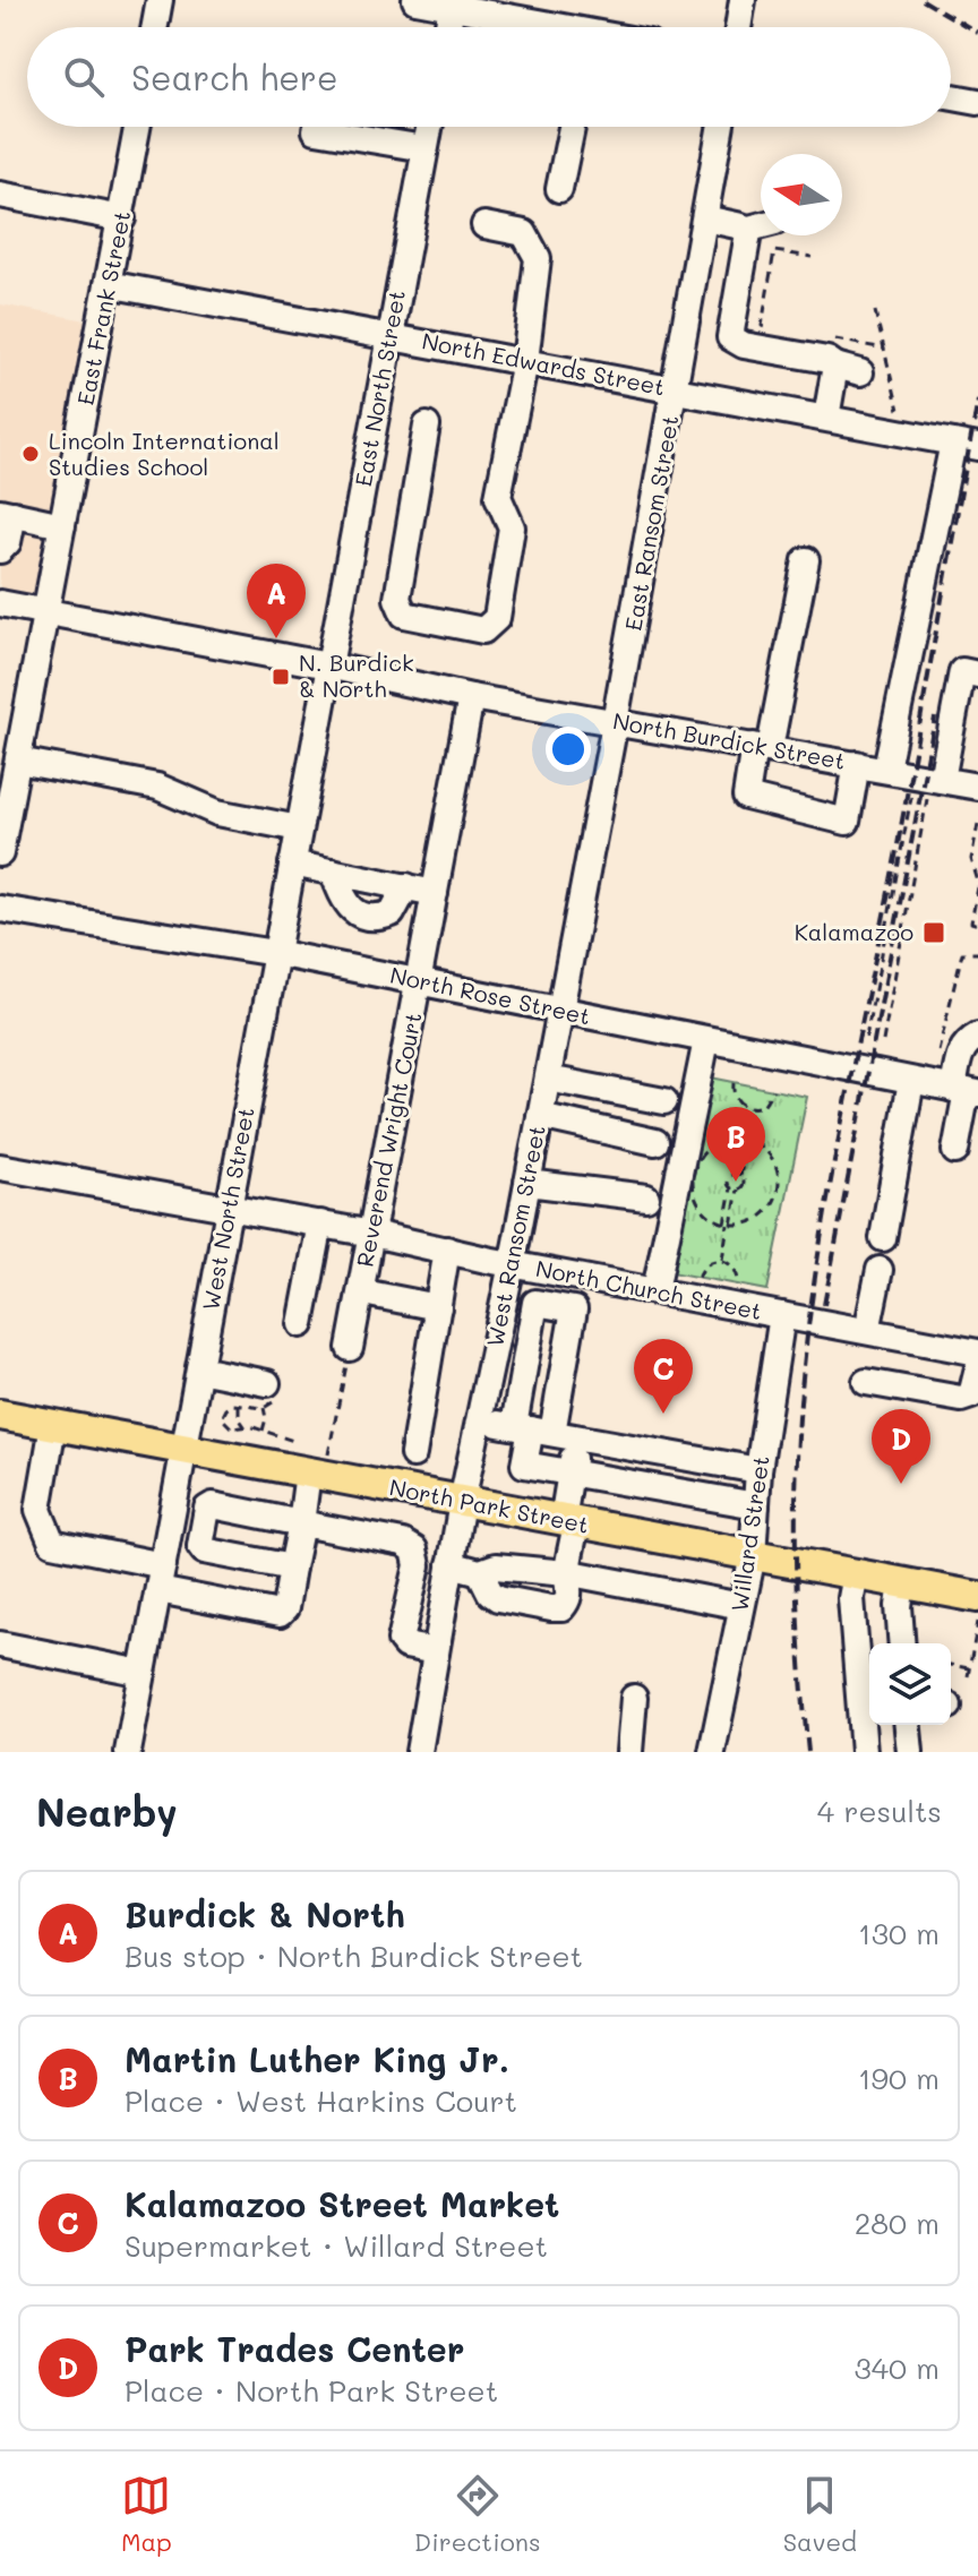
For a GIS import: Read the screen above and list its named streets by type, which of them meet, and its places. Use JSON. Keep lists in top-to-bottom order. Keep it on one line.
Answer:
{"streets":{"main road":["North Park Street"],"street":["East Frank Street","North Edwards Street","East North Street","East Ransom Street","North Burdick Street","North Rose Street","Reverend Wright Court","West North Street","West Ransom Street","North Church Street","Willard Street"]},"crossings":[["East Frank Street","North Edwards Street"],["East Frank Street","North Burdick Street"],["North Edwards Street","East North Street"],["North Edwards Street","East Ransom Street"],["East North Street","North Burdick Street"],["East North Street","West North Street"],["East Ransom Street","North Burdick Street"],["East Ransom Street","West Ransom Street"],["North Burdick Street","Reverend Wright Court"],["North Burdick Street","West North Street"],["North Burdick Street","West Ransom Street"],["North Rose Street","Reverend Wright Court"],["North Rose Street","West North Street"],["North Rose Street","West Ransom Street"],["Reverend Wright Court","North Church Street"],["West North Street","North Church Street"],["West North Street","North Park Street"],["West Ransom Street","North Church Street"],["West Ransom Street","North Park Street"],["North Church Street","Willard Street"],["North Park Street","Willard Street"]],"places":{"other":["Lincoln International Studies School"],"transit":["N. Burdick & North","Kalamazoo"]},"north":"left","page":{"search":"Search here","pins":["A","B","C","D"],"heading":["Nearby","4 results"],"list":[{"mark":"A","name":"Burdick & North","note":"Bus stop · North Burdick Street","value":"130 m"},{"mark":"B","name":"Martin Luther King Jr.","note":"Place · West Harkins Court","value":"190 m"},{"mark":"C","name":"Kalamazoo Street Market","note":"Supermarket · Willard Street","value":"280 m"},{"mark":"D","name":"Park Trades Center","note":"Place · North Park Street","value":"340 m"}],"nav":["Map","Directions","Saved"]}}
